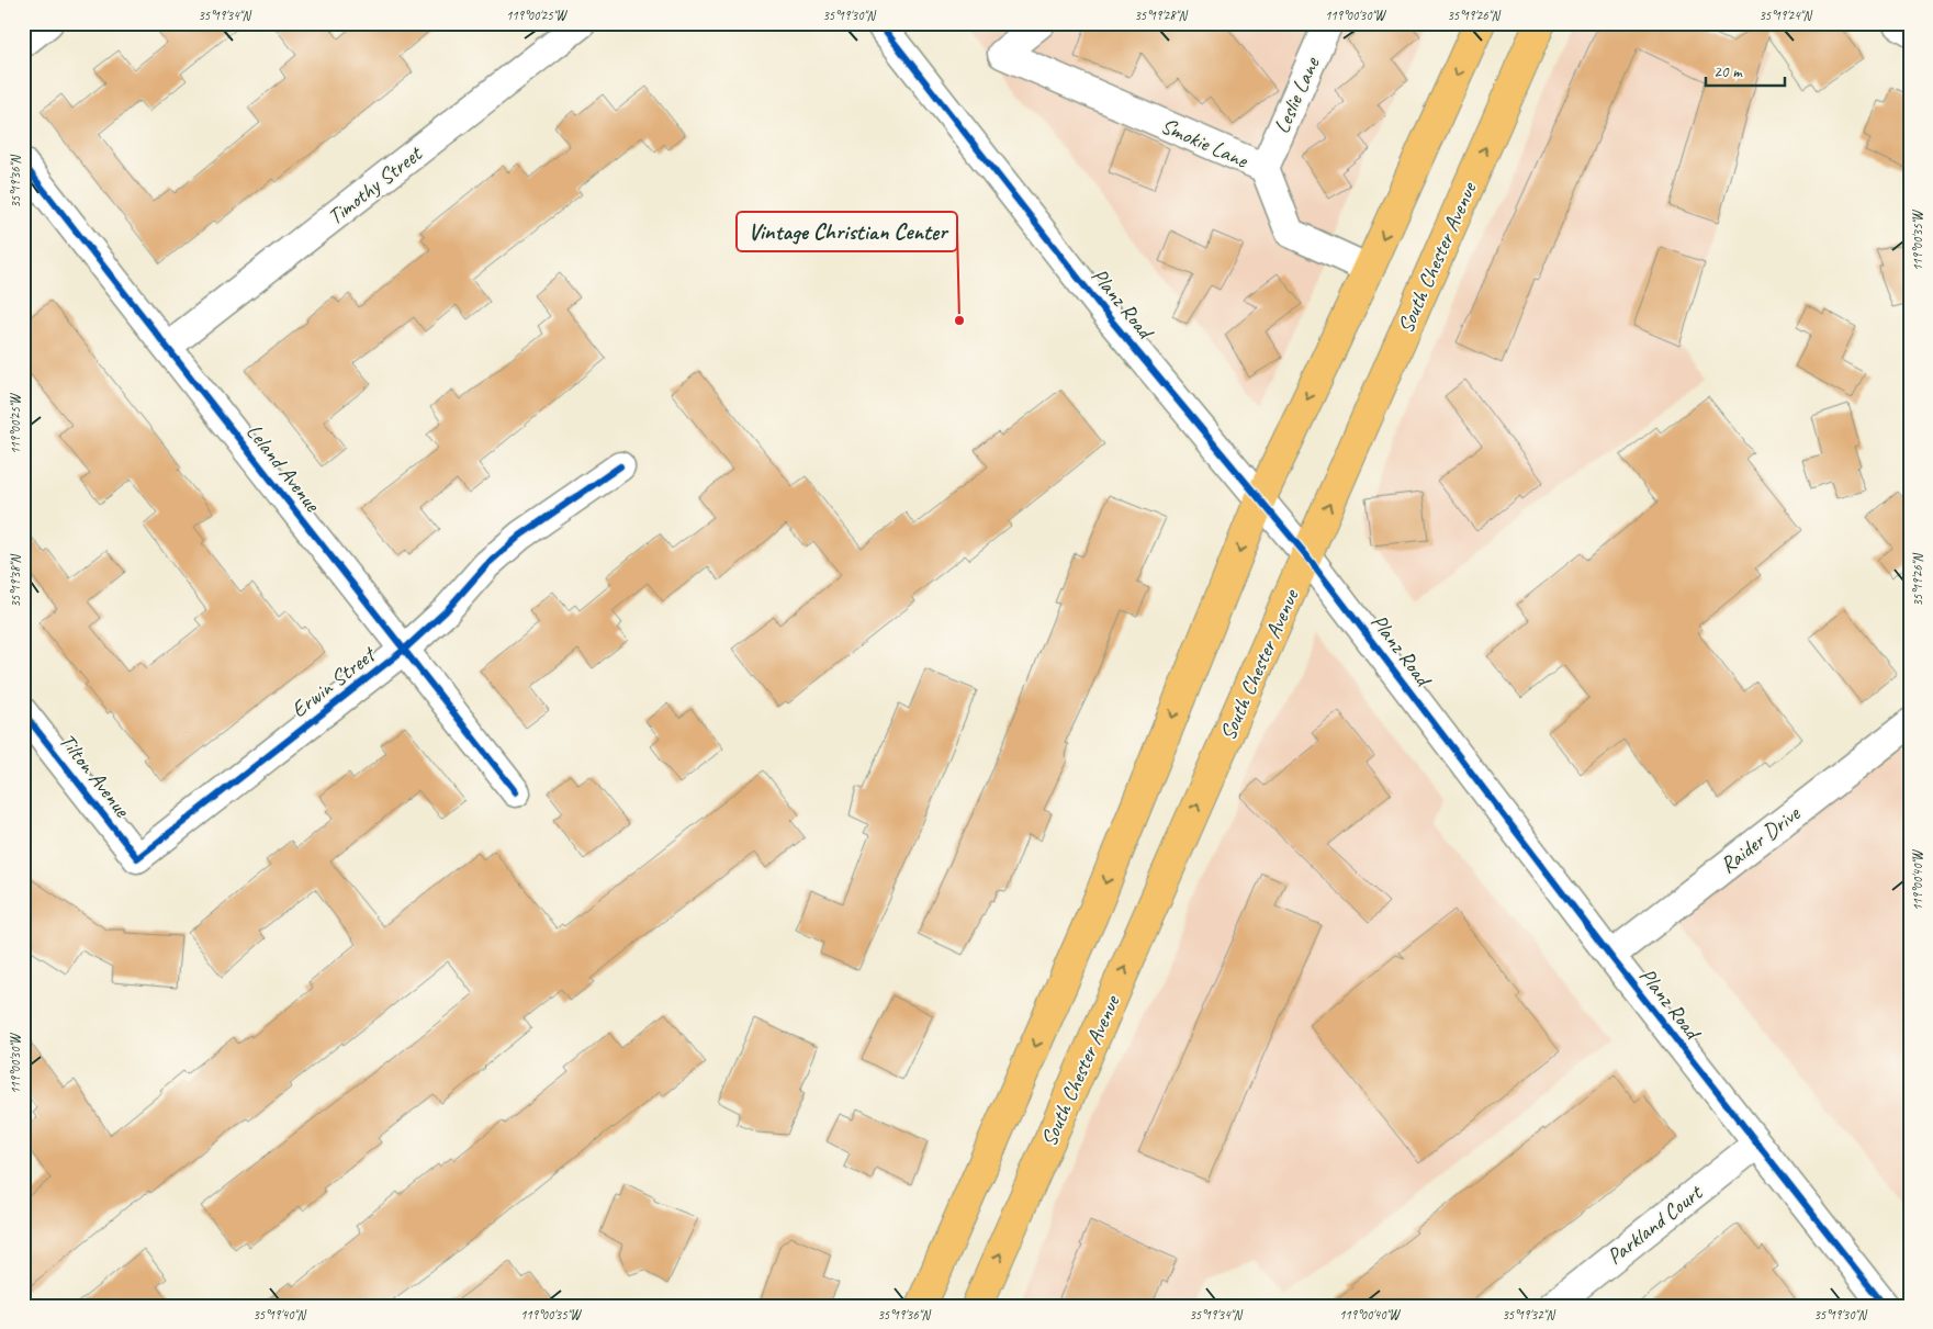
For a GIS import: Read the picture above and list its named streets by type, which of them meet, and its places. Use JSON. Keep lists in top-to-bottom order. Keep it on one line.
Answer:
{"streets":{"main road":["South Chester Avenue"],"street":["Leslie Lane","Smokie Lane","Timothy Street","Planz Road","Leland Avenue","Erwin Street","Tilton Avenue","Raider Drive","Parkland Court"]},"crossings":[["Leslie Lane","Smokie Lane"],["Timothy Street","Leland Avenue"],["South Chester Avenue","Planz Road"],["Planz Road","Raider Drive"],["Planz Road","Parkland Court"],["Leland Avenue","Erwin Street"],["Erwin Street","Tilton Avenue"]],"places":["Vintage Christian Center"],"scale_bar":"20 m","coordinates":["35°19'34\"N","119°00'25\"W","35°19'30\"N","35°19'28\"N","119°00'30\"W","35°19'26\"N","35°19'24\"N","35°19'36\"N","119°00'35\"W","35°19'38\"N","119°00'40\"W","35°19'40\"N","35°19'32\"N"]}
